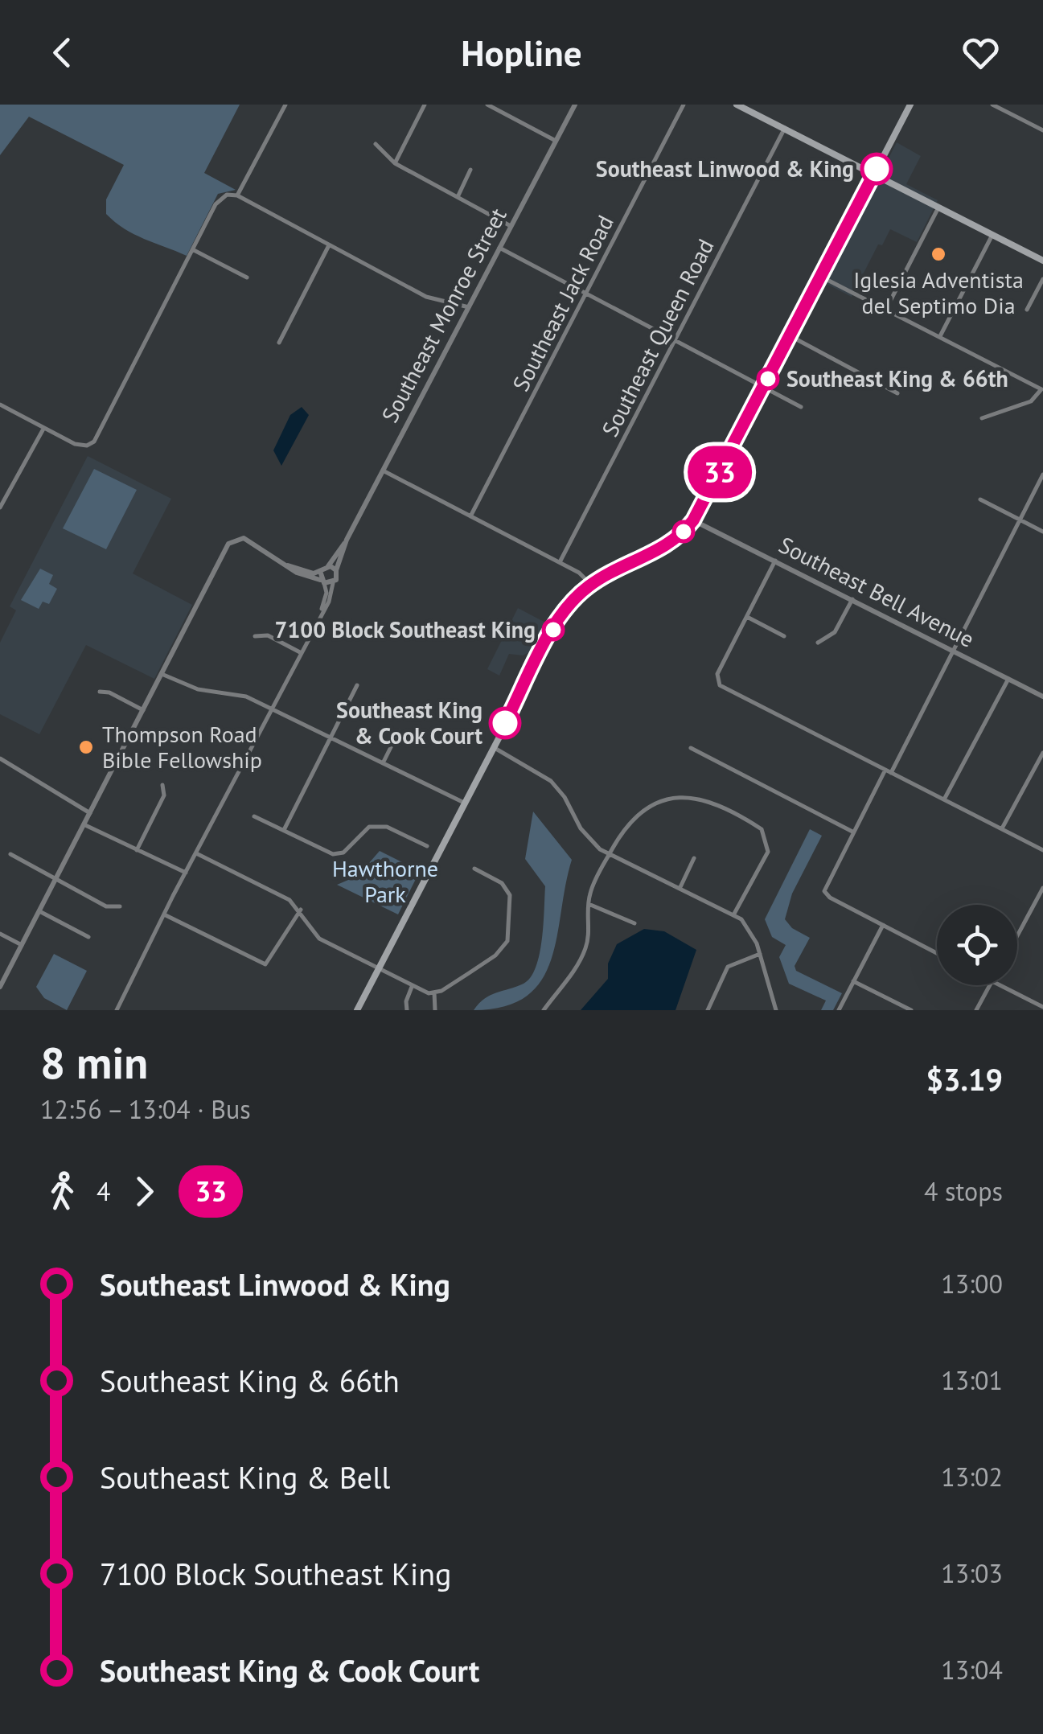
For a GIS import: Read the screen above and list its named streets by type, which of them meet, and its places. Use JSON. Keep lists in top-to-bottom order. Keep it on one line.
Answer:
{"streets":{"street":["Southeast Jack Road","Southeast Monroe Street","Southeast Queen Road","Southeast Bell Avenue"]},"parks":["Hawthorne Park"],"places":["Southeast Linwood & King","Iglesia Adventista del Septimo Dia","Southeast King & 66th","7100 Block Southeast King","Southeast King & Cook Court","Thompson Road Bible Fellowship"],"lines":["bus line 33"],"page":{"header":"Hopline","on_map":"33","heading":["8 min","12:56 – 13:04 · Bus","$3.19"],"legs":["4","33","4 stops"],"list":[{"name":"Southeast Linwood & King","value":"13:00"},{"name":"Southeast King & 66th","value":"13:01"},{"name":"Southeast King & Bell","value":"13:02"},{"name":"7100 Block Southeast King","value":"13:03"},{"name":"Southeast King & Cook Court","value":"13:04"}]}}
